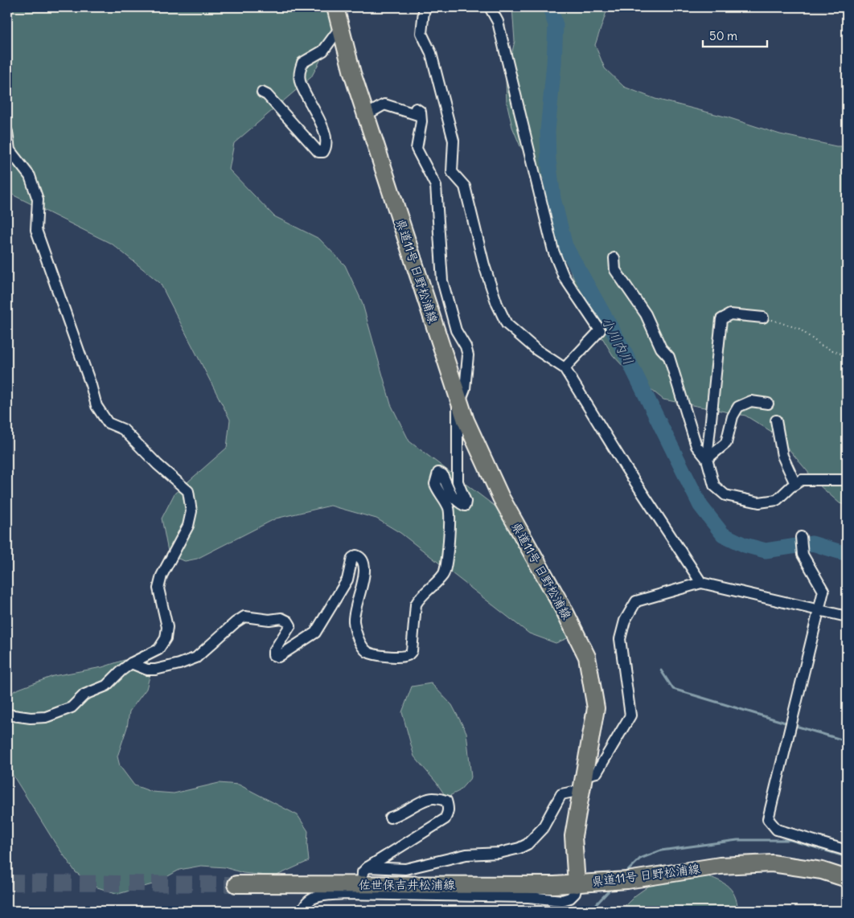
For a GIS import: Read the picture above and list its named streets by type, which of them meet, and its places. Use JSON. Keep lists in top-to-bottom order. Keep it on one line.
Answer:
{"streets":{"main road":["県道11号 日野松浦線","佐世保吉井松浦線"]},"crossings":[["県道11号 日野松浦線","佐世保吉井松浦線"]],"water":["小川内川"],"scale_bar":"50 m"}
